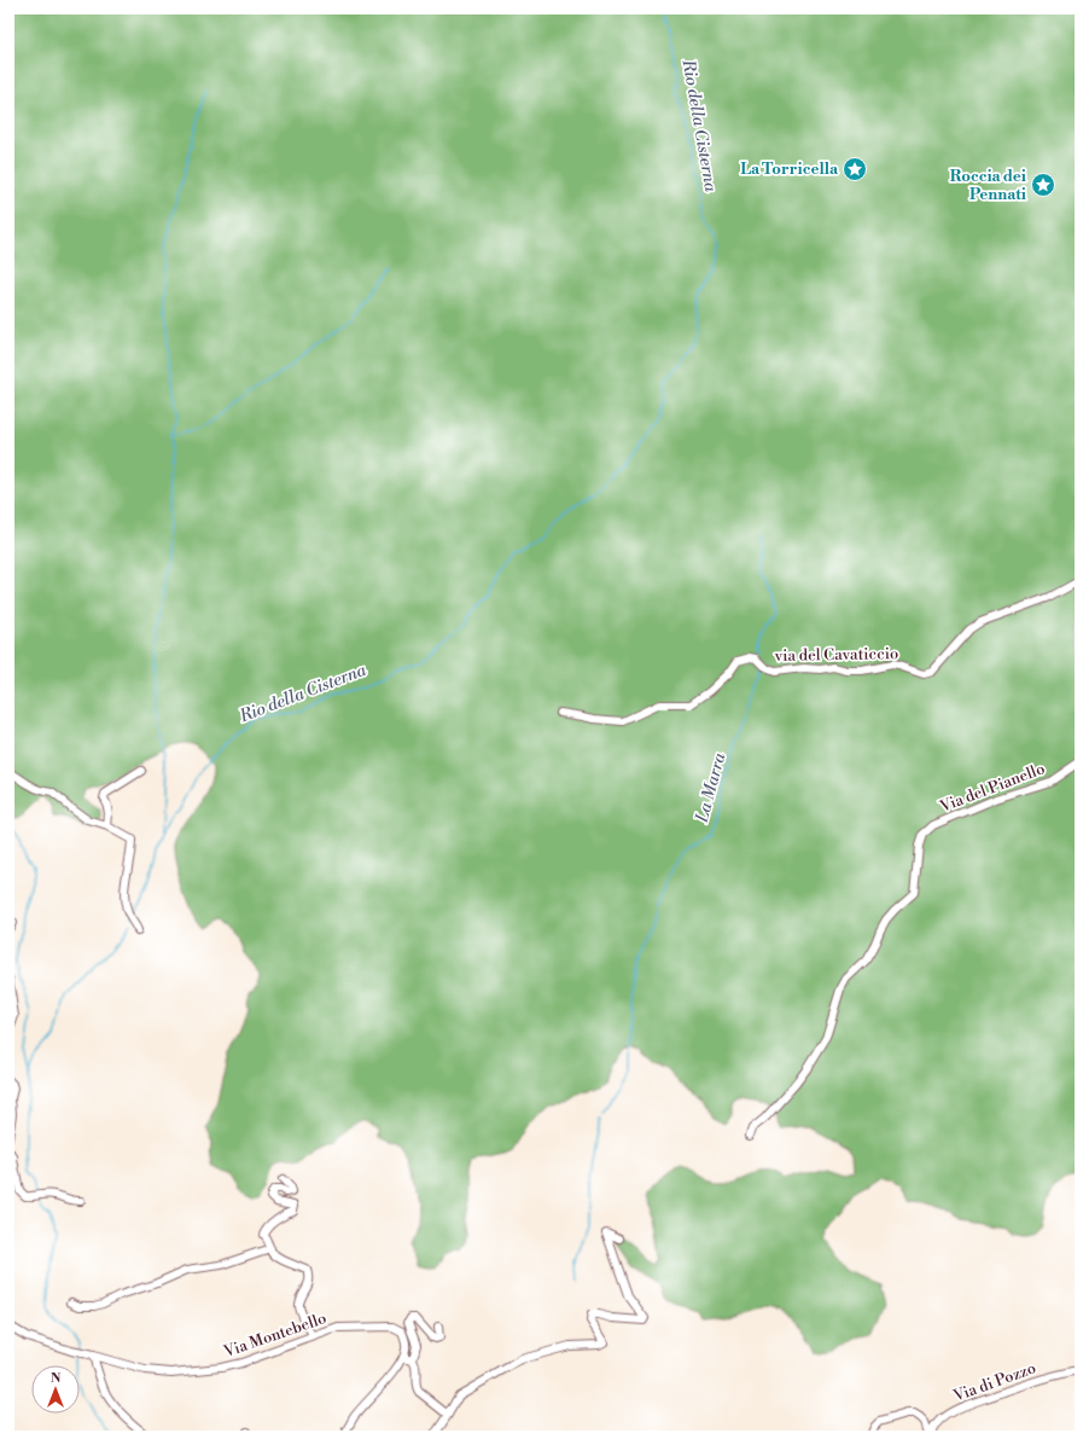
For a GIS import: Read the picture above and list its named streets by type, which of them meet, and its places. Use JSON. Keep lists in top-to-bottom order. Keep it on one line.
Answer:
{"streets":{"street":["via del Cavaticcio","Via del Pianello","Via Montebello","Via di Pozzo"]},"water":["Rio della Cisterna","La Marra"],"places":{"place":["La Torricella","Roccia dei Pennati"]},"north":"top"}
